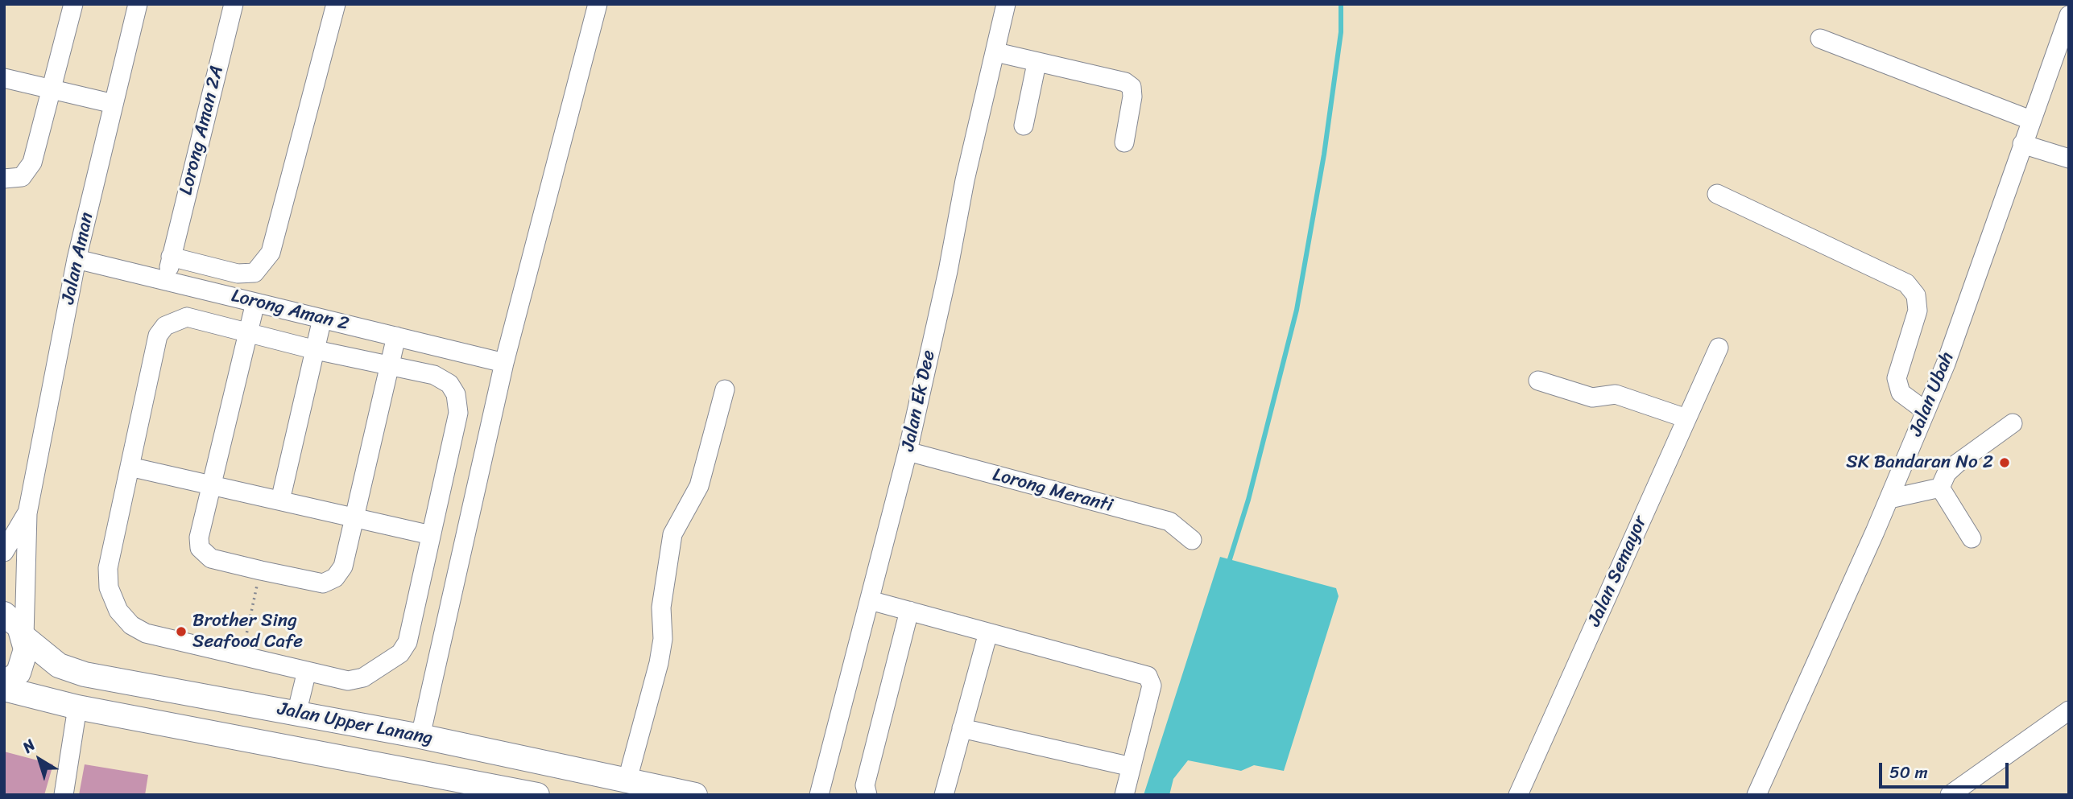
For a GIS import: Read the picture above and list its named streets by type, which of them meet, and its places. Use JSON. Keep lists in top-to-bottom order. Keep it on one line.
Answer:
{"streets":{"main road":["Jalan Upper Lanang"],"street":["Lorong Aman 2A","Jalan Aman","Lorong Aman 2","Jalan Ubah","Jalan Ek Dee","Lorong Meranti","Jalan Semayor"]},"crossings":[["Lorong Aman 2A","Lorong Aman 2"],["Jalan Aman","Lorong Aman 2"],["Jalan Ek Dee","Lorong Meranti"]],"places":["SK Bandaran No 2","Brother Sing Seafood Cafe"],"scale_bar":"50 m","north":"top left"}
